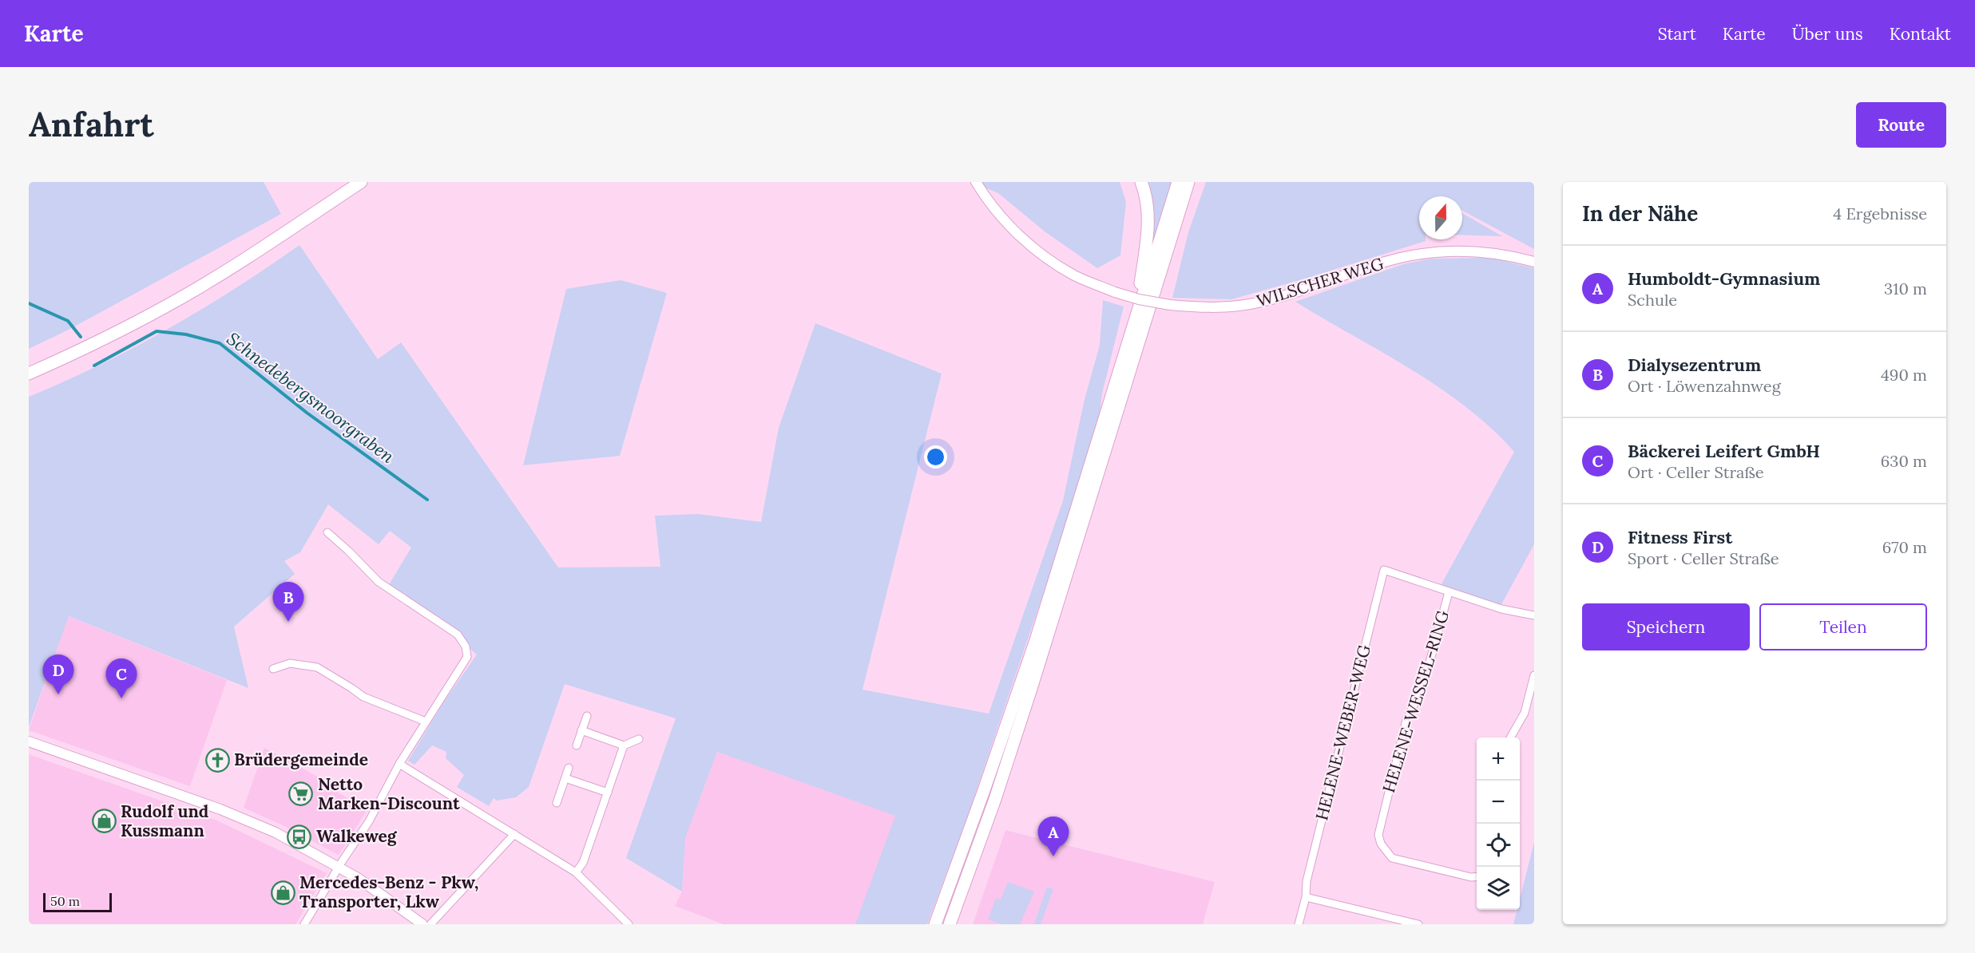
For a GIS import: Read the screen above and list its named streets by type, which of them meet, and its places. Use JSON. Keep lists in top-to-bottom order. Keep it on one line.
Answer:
{"streets":{"street":["WILSCHER WEG","HELENE-WESSEL-RING","HELENE-WEBER-WEG"]},"crossings":[["HELENE-WESSEL-RING","HELENE-WEBER-WEG"]],"water":["Schnedebergsmoorgraben"],"places":{"church":["Brüdergemeinde"],"supermarket":["Netto Marken-Discount"],"shop":["Rudolf und Kussmann","Mercedes-Benz - Pkw, Transporter, Lkw"],"bus stop":["Walkeweg"]},"scale_bar":"50 m","north":"top","page":{"header":"Karte","nav":["Start","Karte","Über uns","Kontakt"],"buttons":["Route",["Speichern","Teilen"]],"title":"Anfahrt","heading":["In der Nähe","4 Ergebnisse"],"list":[{"mark":"A","name":"Humboldt-Gymnasium","note":"Schule","value":"310 m"},{"mark":"B","name":"Dialysezentrum","note":"Ort · Löwenzahnweg","value":"490 m"},{"mark":"C","name":"Bäckerei Leifert GmbH","note":"Ort · Celler Straße","value":"630 m"},{"mark":"D","name":"Fitness First","note":"Sport · Celler Straße","value":"670 m"}],"pins":["B","D","C","A"],"map_buttons":["+","−"],"scale":"50 m"}}
